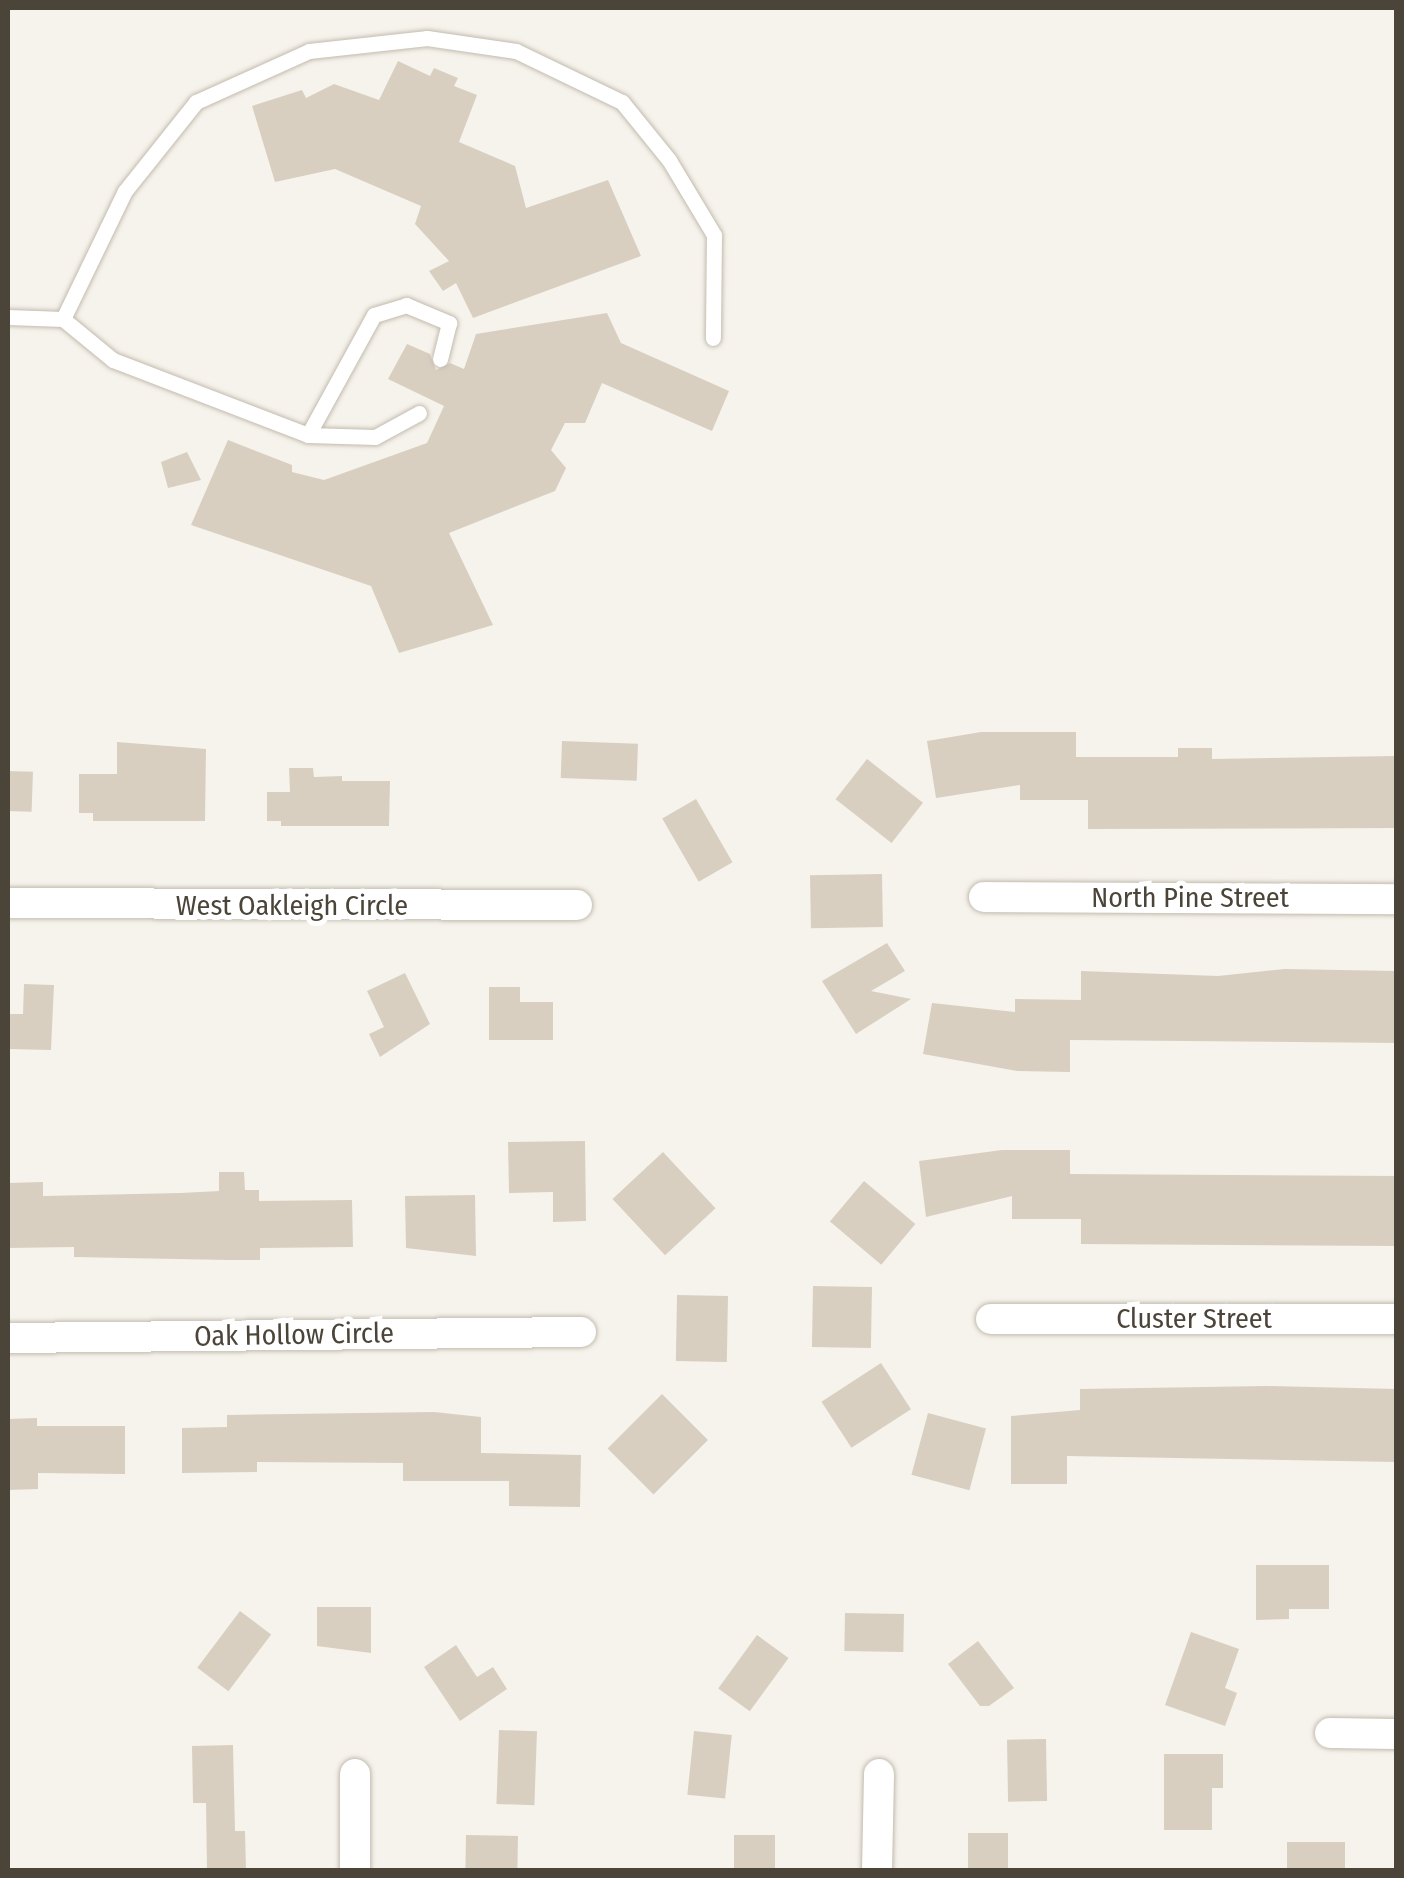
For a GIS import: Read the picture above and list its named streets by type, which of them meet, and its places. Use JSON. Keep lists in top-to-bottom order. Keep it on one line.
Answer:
{"streets":{"street":["North Pine Street","West Oakleigh Circle","Cluster Street","Oak Hollow Circle"]}}
